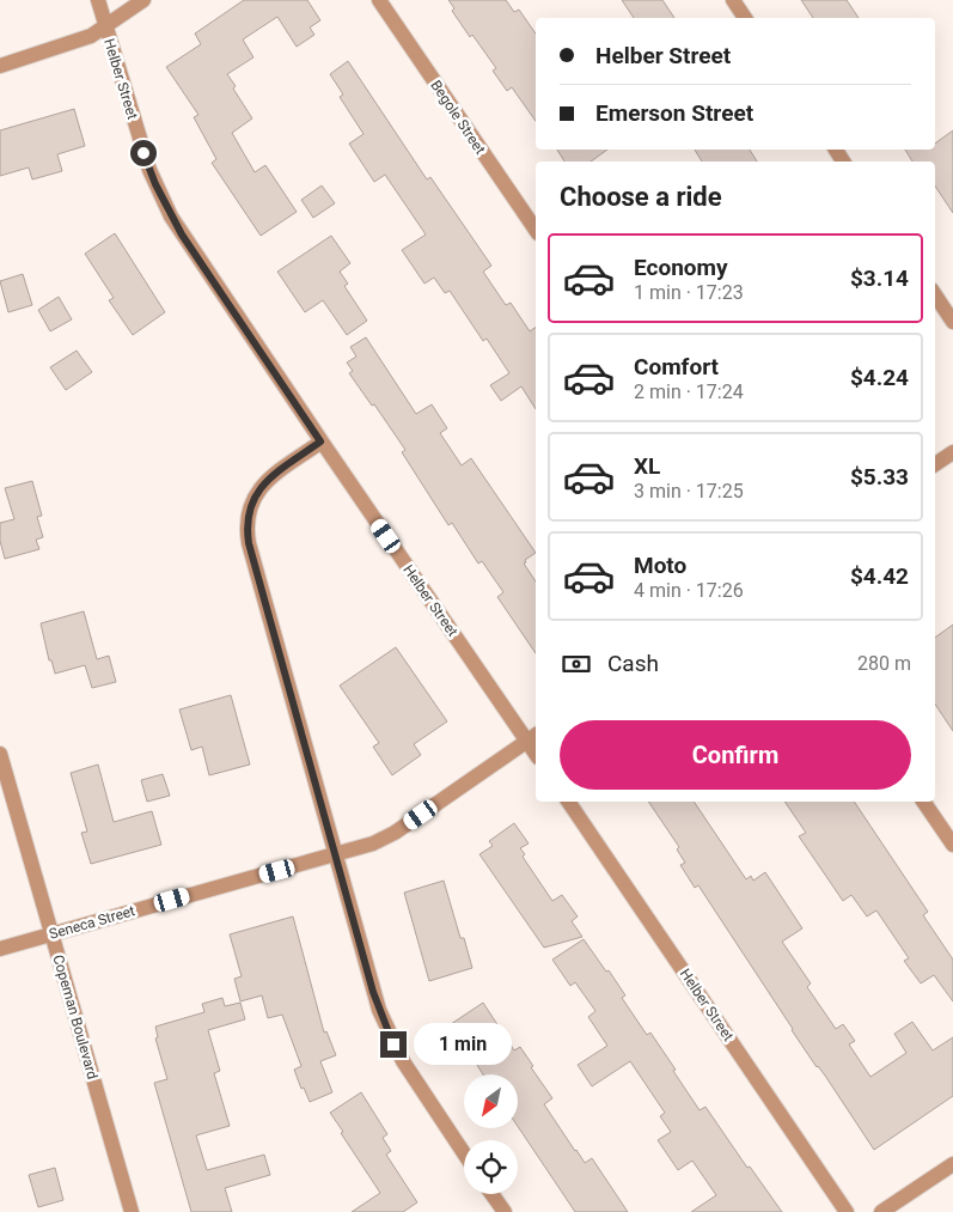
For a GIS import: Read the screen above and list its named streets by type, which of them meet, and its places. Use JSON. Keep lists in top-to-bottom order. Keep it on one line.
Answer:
{"streets":{"street":["Helber Street","Begole Street","Seneca Street","Copeman Boulevard"]},"crossings":[["Helber Street","Seneca Street"],["Seneca Street","Copeman Boulevard"]],"north":"bottom left","page":{"banner":["Helber Street","Emerson Street"],"heading":"Choose a ride","list":[{"name":"Economy","note":"1 min · 17:23","value":"$3.14"},{"name":"Comfort","note":"2 min · 17:24","value":"$4.24"},{"name":"XL","note":"3 min · 17:25","value":"$5.33"},{"name":"Moto","note":"4 min · 17:26","value":"$4.42"}],"pay":["Cash","280 m"],"buttons":"Confirm","bubble":"1 min"}}
